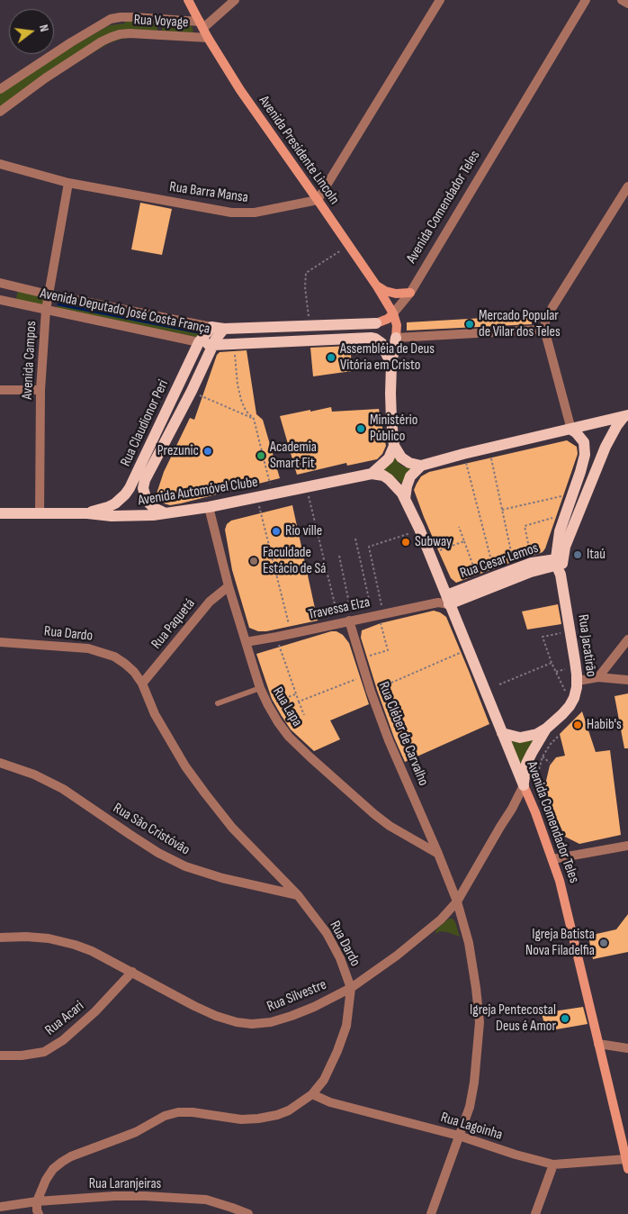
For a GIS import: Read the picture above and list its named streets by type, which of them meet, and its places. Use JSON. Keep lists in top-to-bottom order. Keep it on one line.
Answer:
{"streets":{"main road":["Avenida Presidente Lincoln","Avenida Comendador Teles","Avenida Deputado José Costa França","Rua Claudionor Peri","Avenida Automóvel Clube","Rua Cesar Lemos","Rua Jacatirão"],"street":["Rua Voyage","Rua Barra Mansa","Avenida Campos","Travessa Elza","Rua Paquetá","Rua Dardo","Rua Lapa","Rua Cléber de Carvalho","Rua São Cristóvão","Rua Silvestre","Rua Acari","Rua Lagoinha","Rua Laranjeiras"]},"crossings":[["Rua Voyage","Avenida Presidente Lincoln"],["Avenida Presidente Lincoln","Rua Barra Mansa"],["Avenida Presidente Lincoln","Avenida Comendador Teles"],["Avenida Presidente Lincoln","Avenida Deputado José Costa França"],["Rua Barra Mansa","Avenida Campos"],["Avenida Comendador Teles","Avenida Deputado José Costa França"],["Avenida Comendador Teles","Avenida Automóvel Clube"],["Avenida Comendador Teles","Rua Cesar Lemos"],["Avenida Comendador Teles","Travessa Elza"],["Avenida Comendador Teles","Rua Jacatirão"],["Avenida Comendador Teles","Rua Silvestre"],["Avenida Comendador Teles","Rua Lagoinha"],["Avenida Deputado José Costa França","Avenida Campos"],["Avenida Deputado José Costa França","Rua Claudionor Peri"],["Avenida Campos","Avenida Automóvel Clube"],["Rua Claudionor Peri","Avenida Automóvel Clube"],["Avenida Automóvel Clube","Rua Lapa"],["Rua Cesar Lemos","Travessa Elza"],["Rua Cesar Lemos","Rua Jacatirão"],["Travessa Elza","Rua Lapa"],["Travessa Elza","Rua Cléber de Carvalho"],["Rua Paquetá","Rua Dardo"],["Rua Paquetá","Rua Lapa"],["Rua Dardo","Rua São Cristóvão"],["Rua Dardo","Rua Silvestre"],["Rua Dardo","Rua Lagoinha"],["Rua Dardo","Rua Laranjeiras"],["Rua Jacatirão","Rua Silvestre"],["Rua Lapa","Rua Cléber de Carvalho"],["Rua Cléber de Carvalho","Rua Silvestre"],["Rua Cléber de Carvalho","Rua Lagoinha"],["Rua Silvestre","Rua Acari"]],"places":["Mercado Popular de Vilar dos Teles","Assembléia de Deus Vitória em Cristo","Ministério Público","Prezunic","Academia Smart Fit","Rio ville","Subway","Itaú","Faculdade Estácio de Sá","Habib's","Igreja Batista Nova Filadelfia","Igreja Pentecostal Deus é Amor"],"north":"right"}
